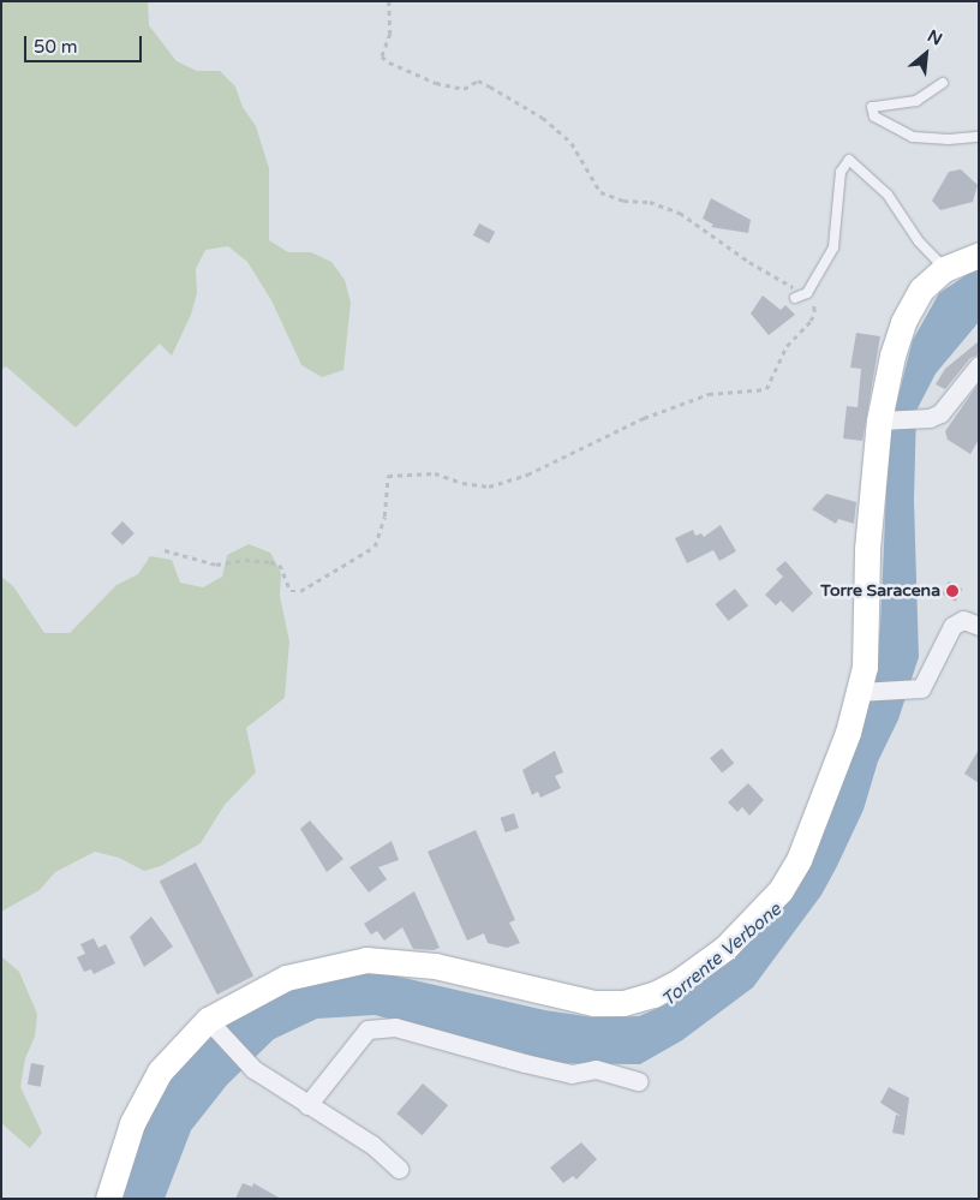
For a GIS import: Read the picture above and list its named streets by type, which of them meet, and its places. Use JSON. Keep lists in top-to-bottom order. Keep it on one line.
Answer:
{"water":["Torrente Verbone"],"places":["Torre Saracena"],"scale_bar":"50 m","north":"top right"}
